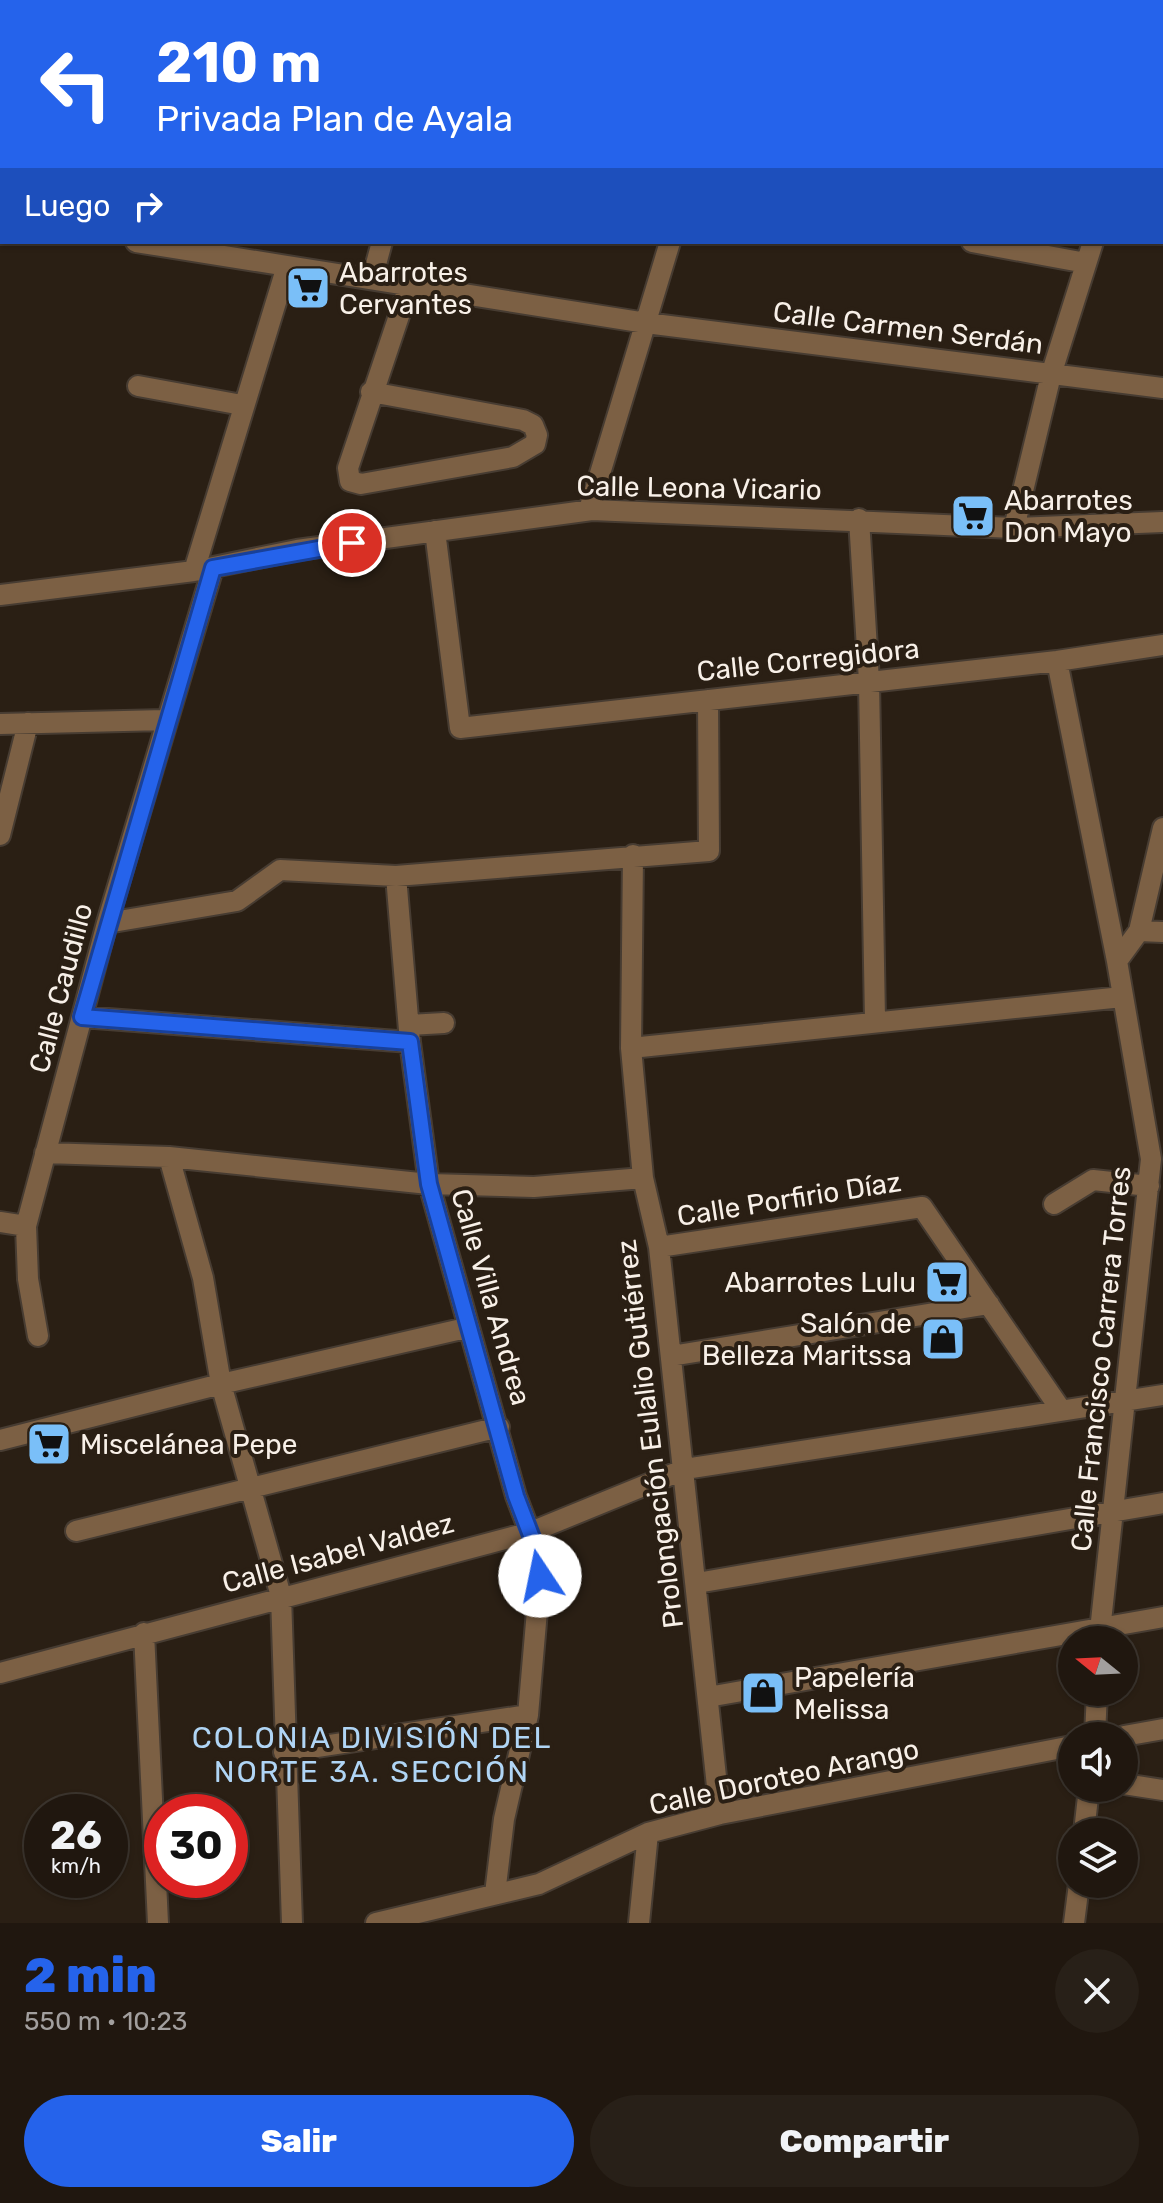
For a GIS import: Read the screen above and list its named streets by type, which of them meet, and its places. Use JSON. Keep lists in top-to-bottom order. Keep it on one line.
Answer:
{"streets":{"street":["Calle Carmen Serdán","Calle Leona Vicario","Calle Corregidora","Calle Caudillo","Calle Porfirio Díaz","Calle Villa Andrea","Calle Francisco Carrera Torres","Prolongación Eulalio Gutiérrez","Calle Isabel Valdez","Calle Doroteo Arango"]},"crossings":[["Calle Carmen Serdán","Calle Caudillo"],["Calle Leona Vicario","Calle Corregidora"],["Calle Leona Vicario","Calle Caudillo"],["Calle Corregidora","Calle Francisco Carrera Torres"],["Calle Porfirio Díaz","Prolongación Eulalio Gutiérrez"],["Calle Porfirio Díaz","Calle Isabel Valdez"],["Calle Villa Andrea","Calle Isabel Valdez"],["Calle Villa Andrea","Calle Doroteo Arango"],["Calle Francisco Carrera Torres","Calle Isabel Valdez"],["Prolongación Eulalio Gutiérrez","Calle Isabel Valdez"],["Prolongación Eulalio Gutiérrez","Calle Doroteo Arango"]],"districts":["COLONIA DIVISIÓN DEL NORTE 3A. SECCIÓN"],"places":{"supermarket":["Abarrotes Cervantes","Abarrotes Don Mayo","Abarrotes Lulu","Miscelánea Pepe"],"shop":["Salón de Belleza Maritssa","Papelería Melissa"]},"north":"left","page":{"turn":["210 m","Privada Plan de Ayala"],"then":"Luego","speed":"26 km/h","limit":"30","heading":["2 min","550 m · 10:23"],"buttons":["Salir","Compartir"]}}
